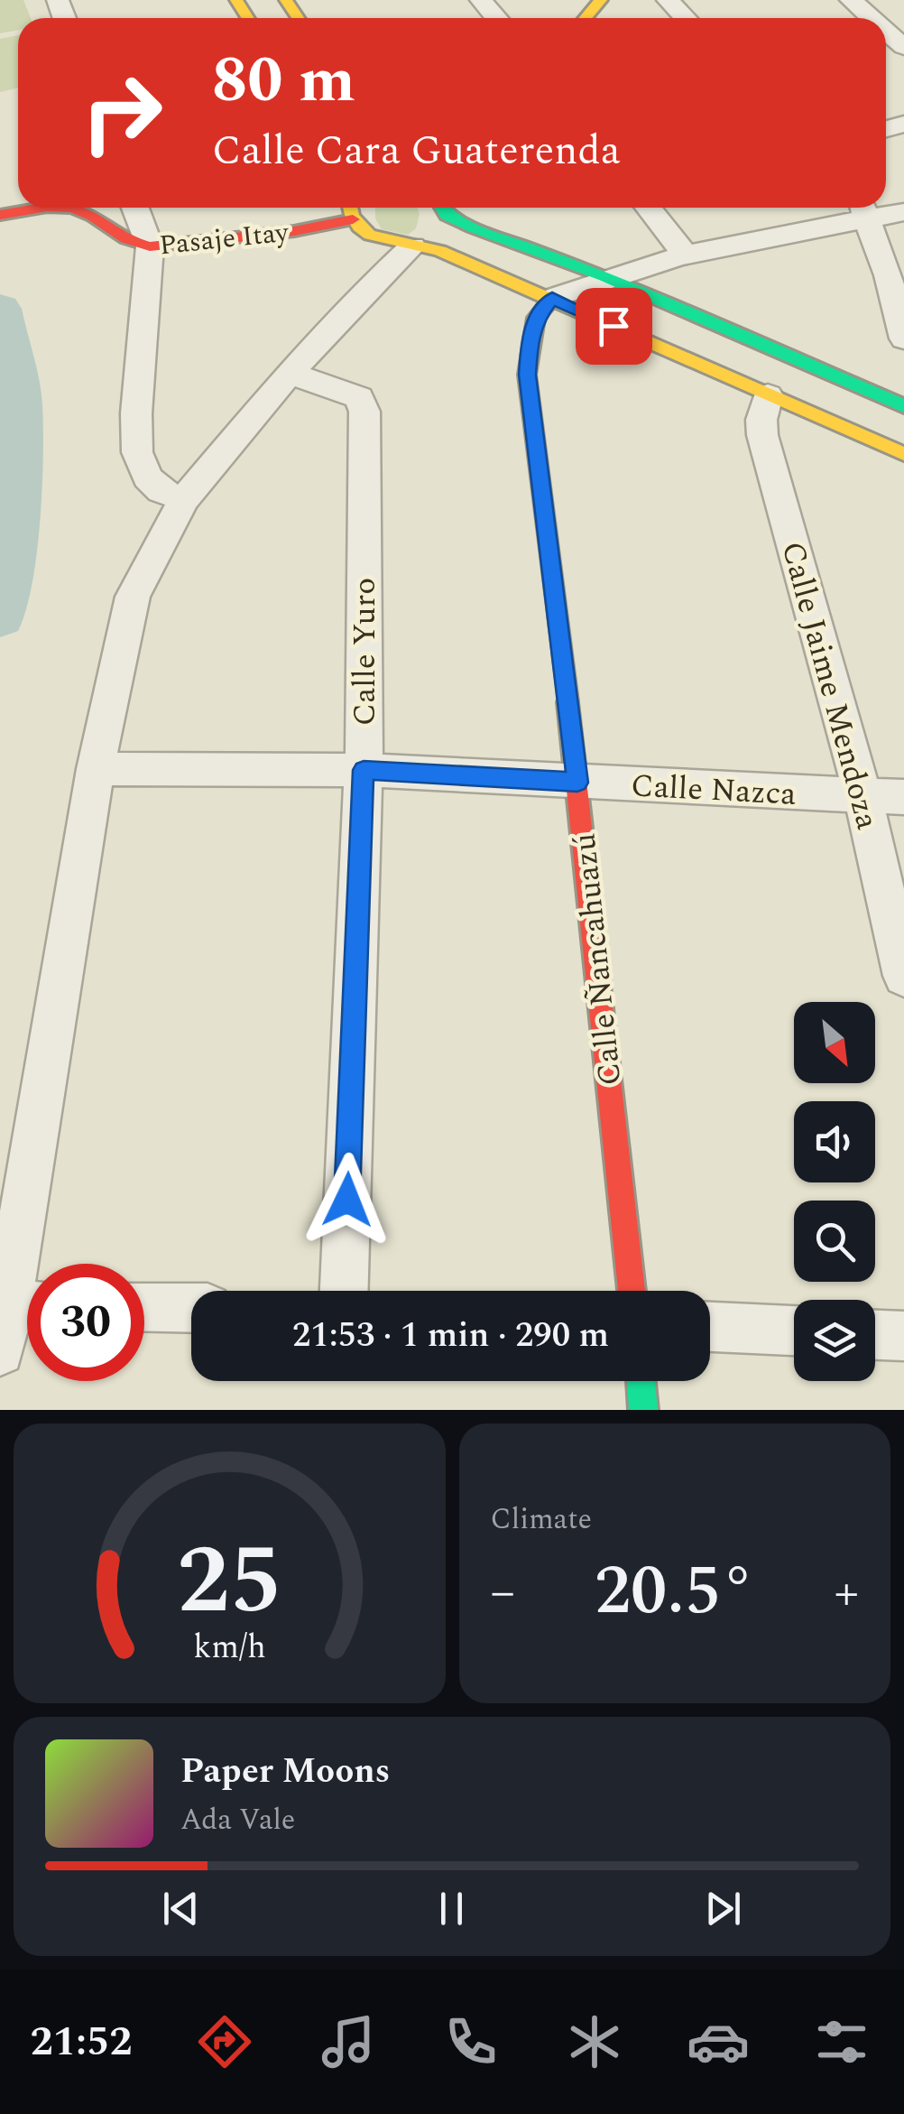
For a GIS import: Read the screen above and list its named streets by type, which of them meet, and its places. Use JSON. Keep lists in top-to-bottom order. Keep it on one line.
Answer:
{"streets":{"main road":["Pasaje Itay","Calle Ñancahuazú"],"street":["Calle Yuro","Calle Jaime Mendoza","Calle Nazca"]},"crossings":[["Calle Yuro","Calle Nazca"],["Calle Jaime Mendoza","Calle Nazca"],["Calle Nazca","Calle Ñancahuazú"]],"north":"bottom right","page":{"turn":["80 m","Calle Cara Guaterenda"],"limit":"30","trip":"21:53 · 1 min · 290 m","tile":"Climate","heat":["−","20.5°","+"],"song":["Paper Moons","Ada Vale"],"tabs":"21:52","gauge":["25","km/h"]}}
